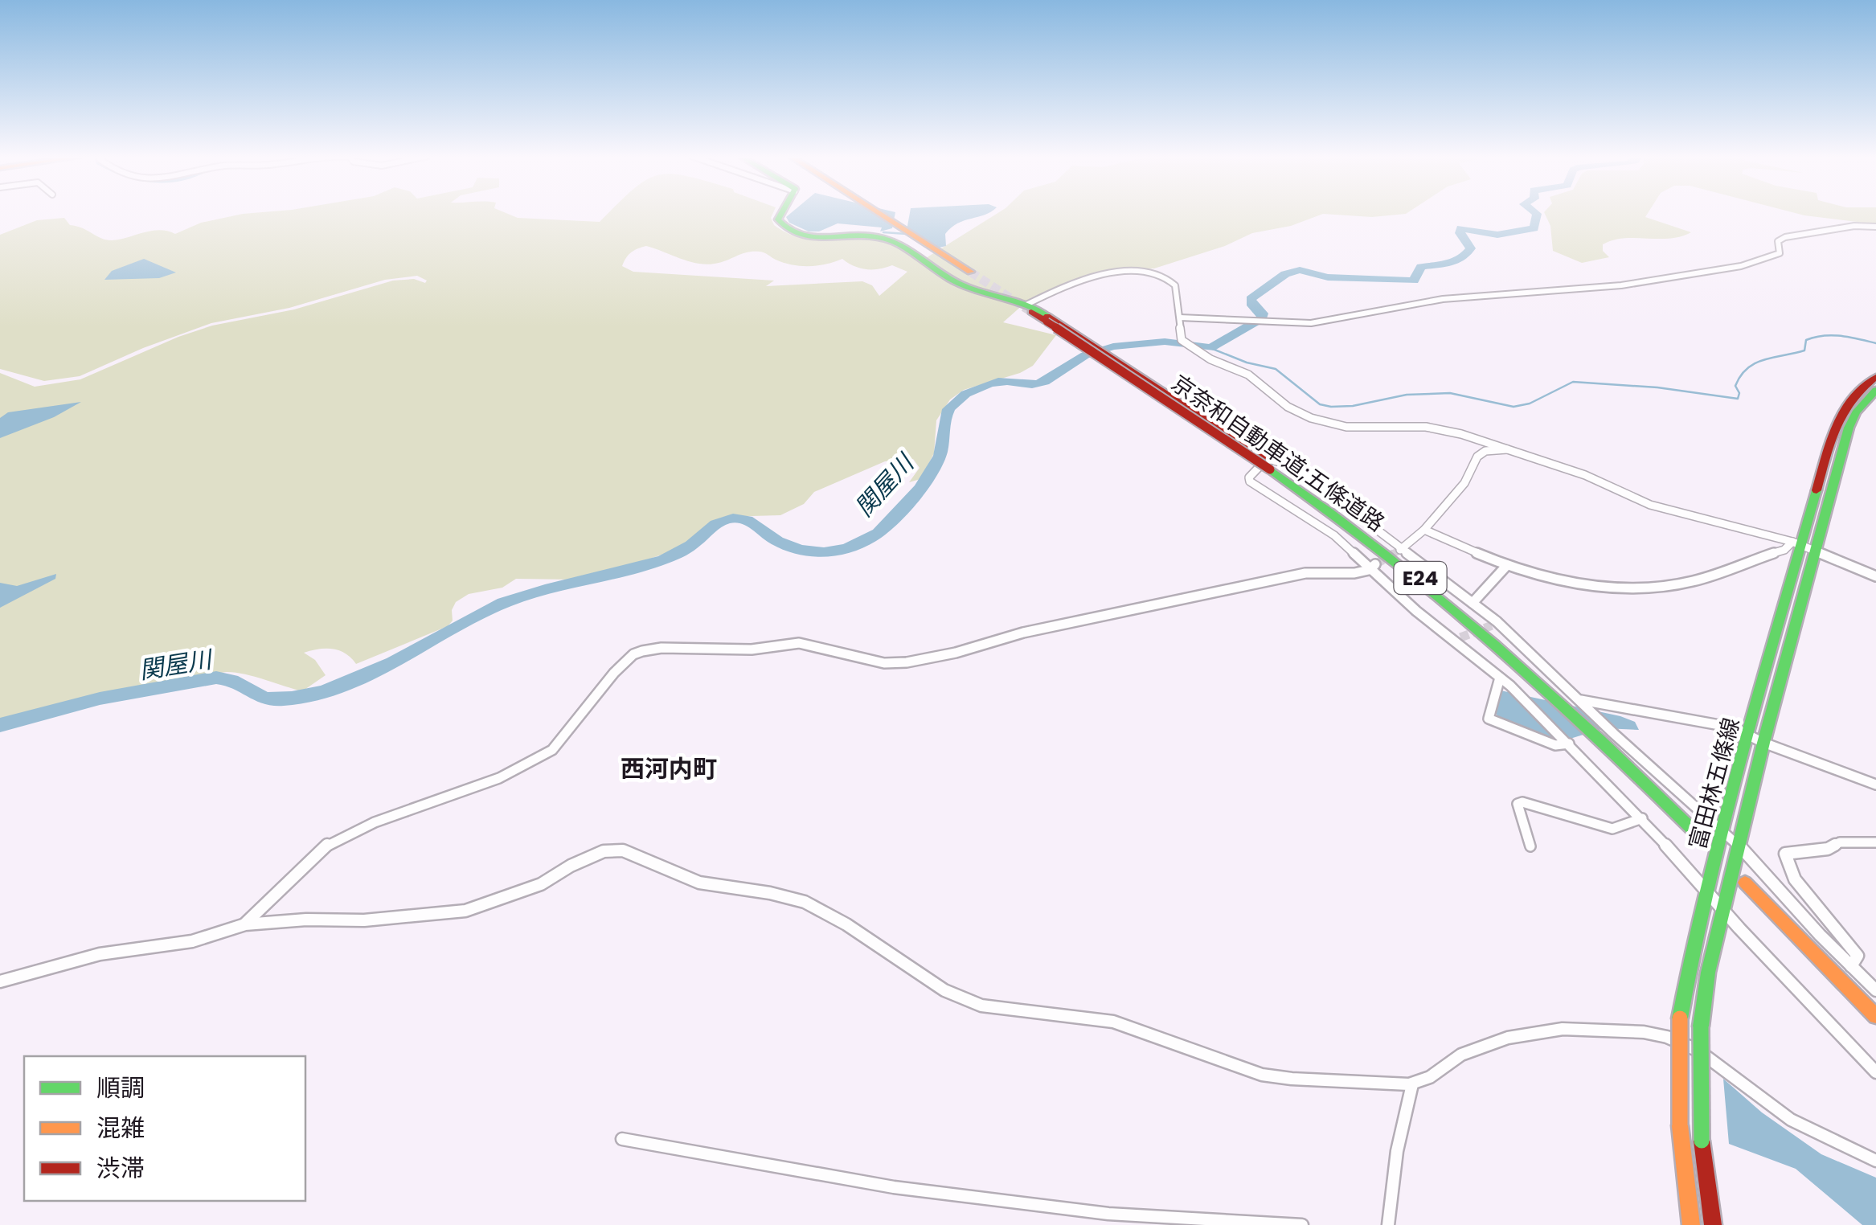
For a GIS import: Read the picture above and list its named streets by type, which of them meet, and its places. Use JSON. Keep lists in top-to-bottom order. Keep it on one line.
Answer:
{"streets":{"main road":["京奈和自動車道;五條道路","E24","富田林五條線"]},"districts":["西河内町"],"water":["関屋川"],"legend":["順調","混雑","渋滞"]}
